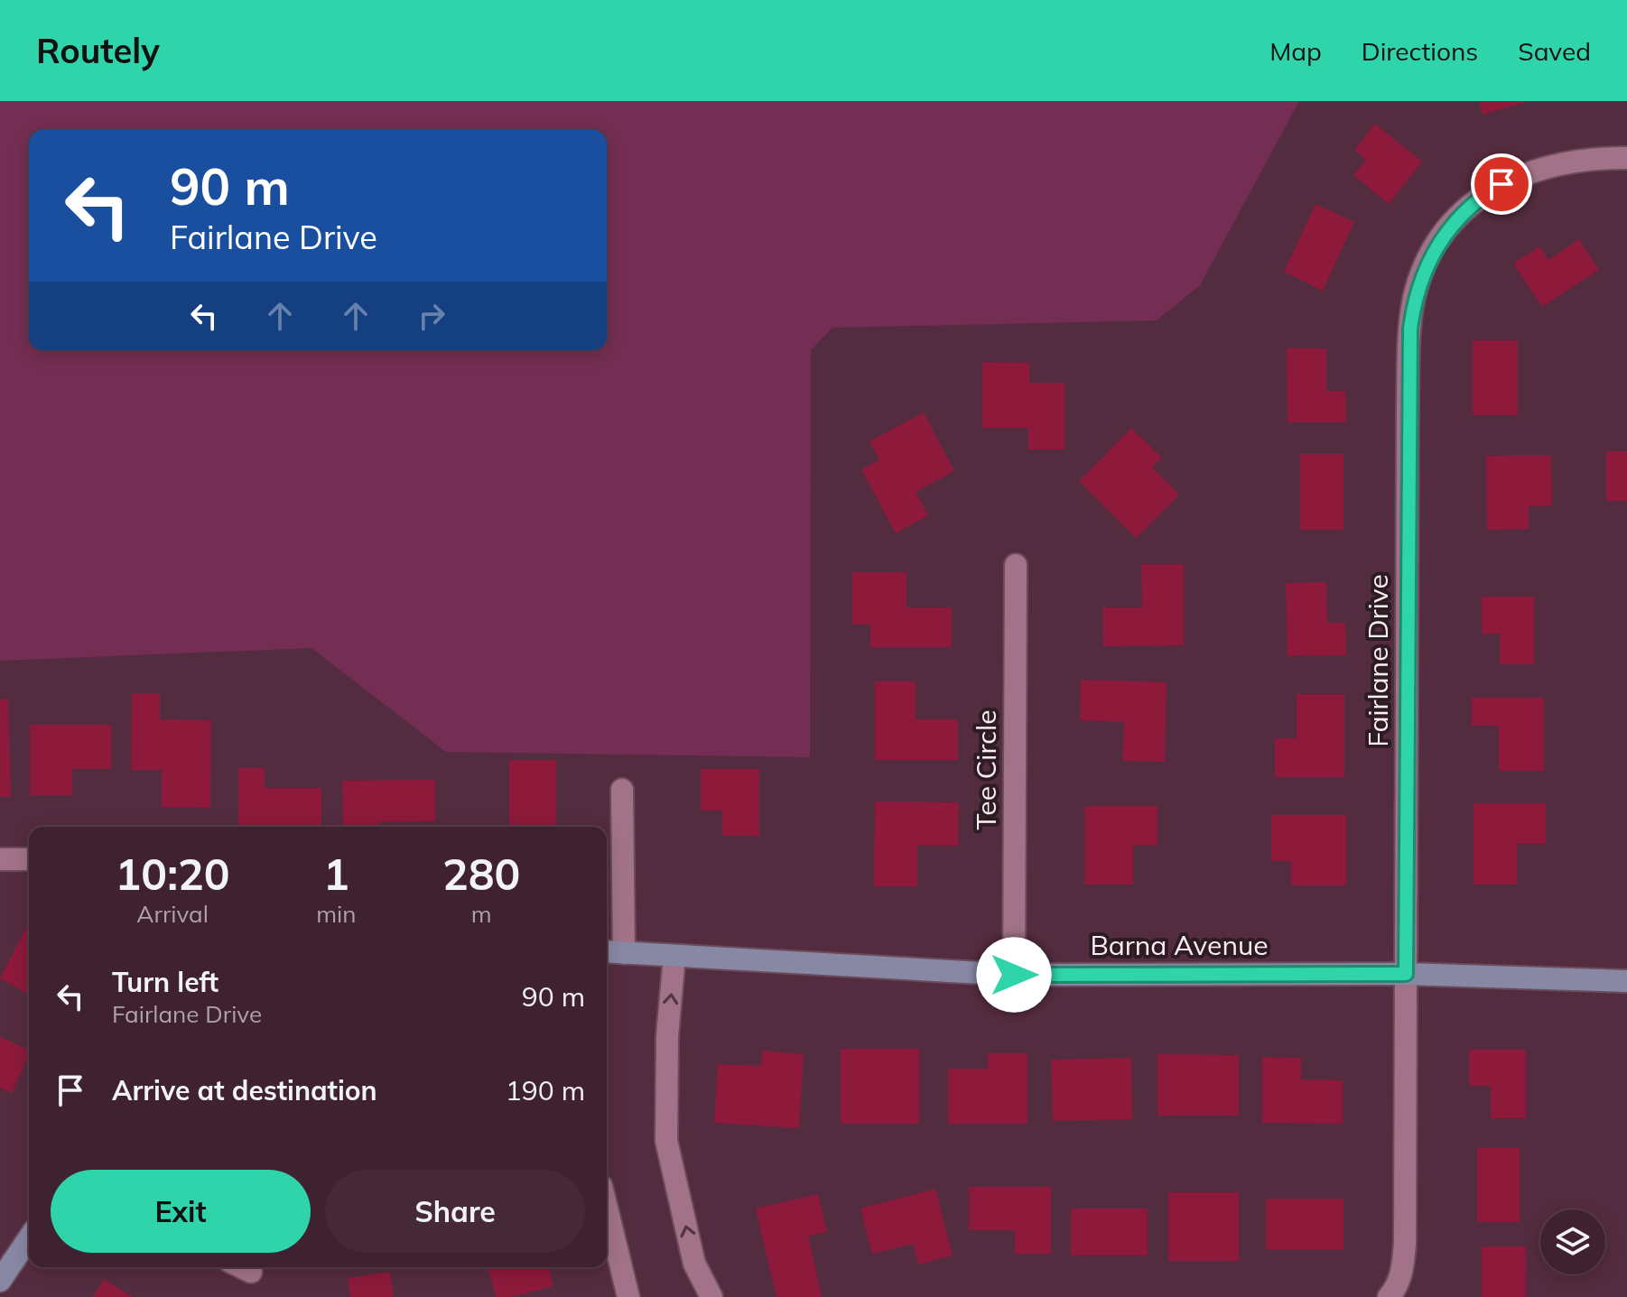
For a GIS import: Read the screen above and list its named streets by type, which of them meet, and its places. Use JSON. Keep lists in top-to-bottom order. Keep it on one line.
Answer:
{"streets":{"street":["Fairlane Drive","Tee Circle","Barna Avenue"]},"crossings":[["Fairlane Drive","Barna Avenue"],["Tee Circle","Barna Avenue"]],"page":{"header":"Routely","nav":["Map","Directions","Saved"],"turn":["90 m","Fairlane Drive"],"eta":["10:20","Arrival","1","min","280","m"],"list":[{"name":"Turn left","note":"Fairlane Drive","value":"90 m"},{"name":"Arrive at destination","value":"190 m"}],"buttons":["Exit","Share"]}}
